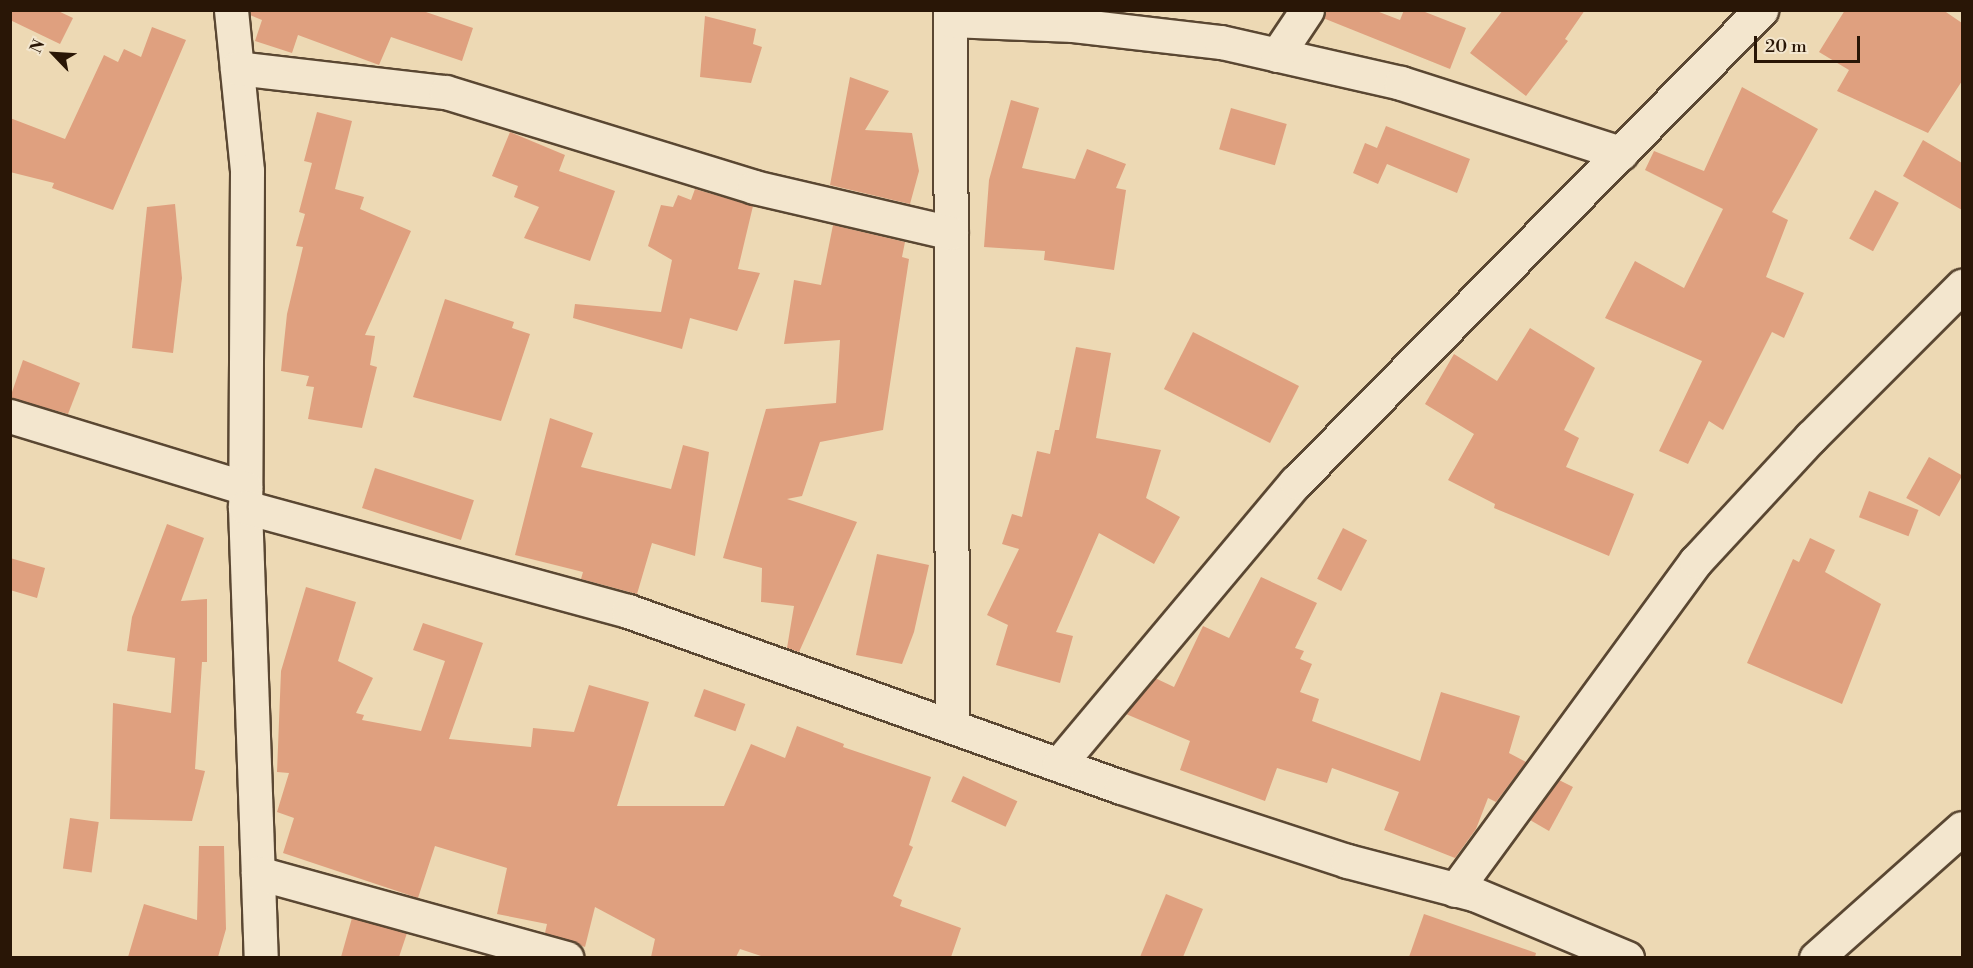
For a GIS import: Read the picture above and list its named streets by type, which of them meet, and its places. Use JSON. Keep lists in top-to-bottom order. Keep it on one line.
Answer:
{"scale_bar":"20 m","north":"top left"}
